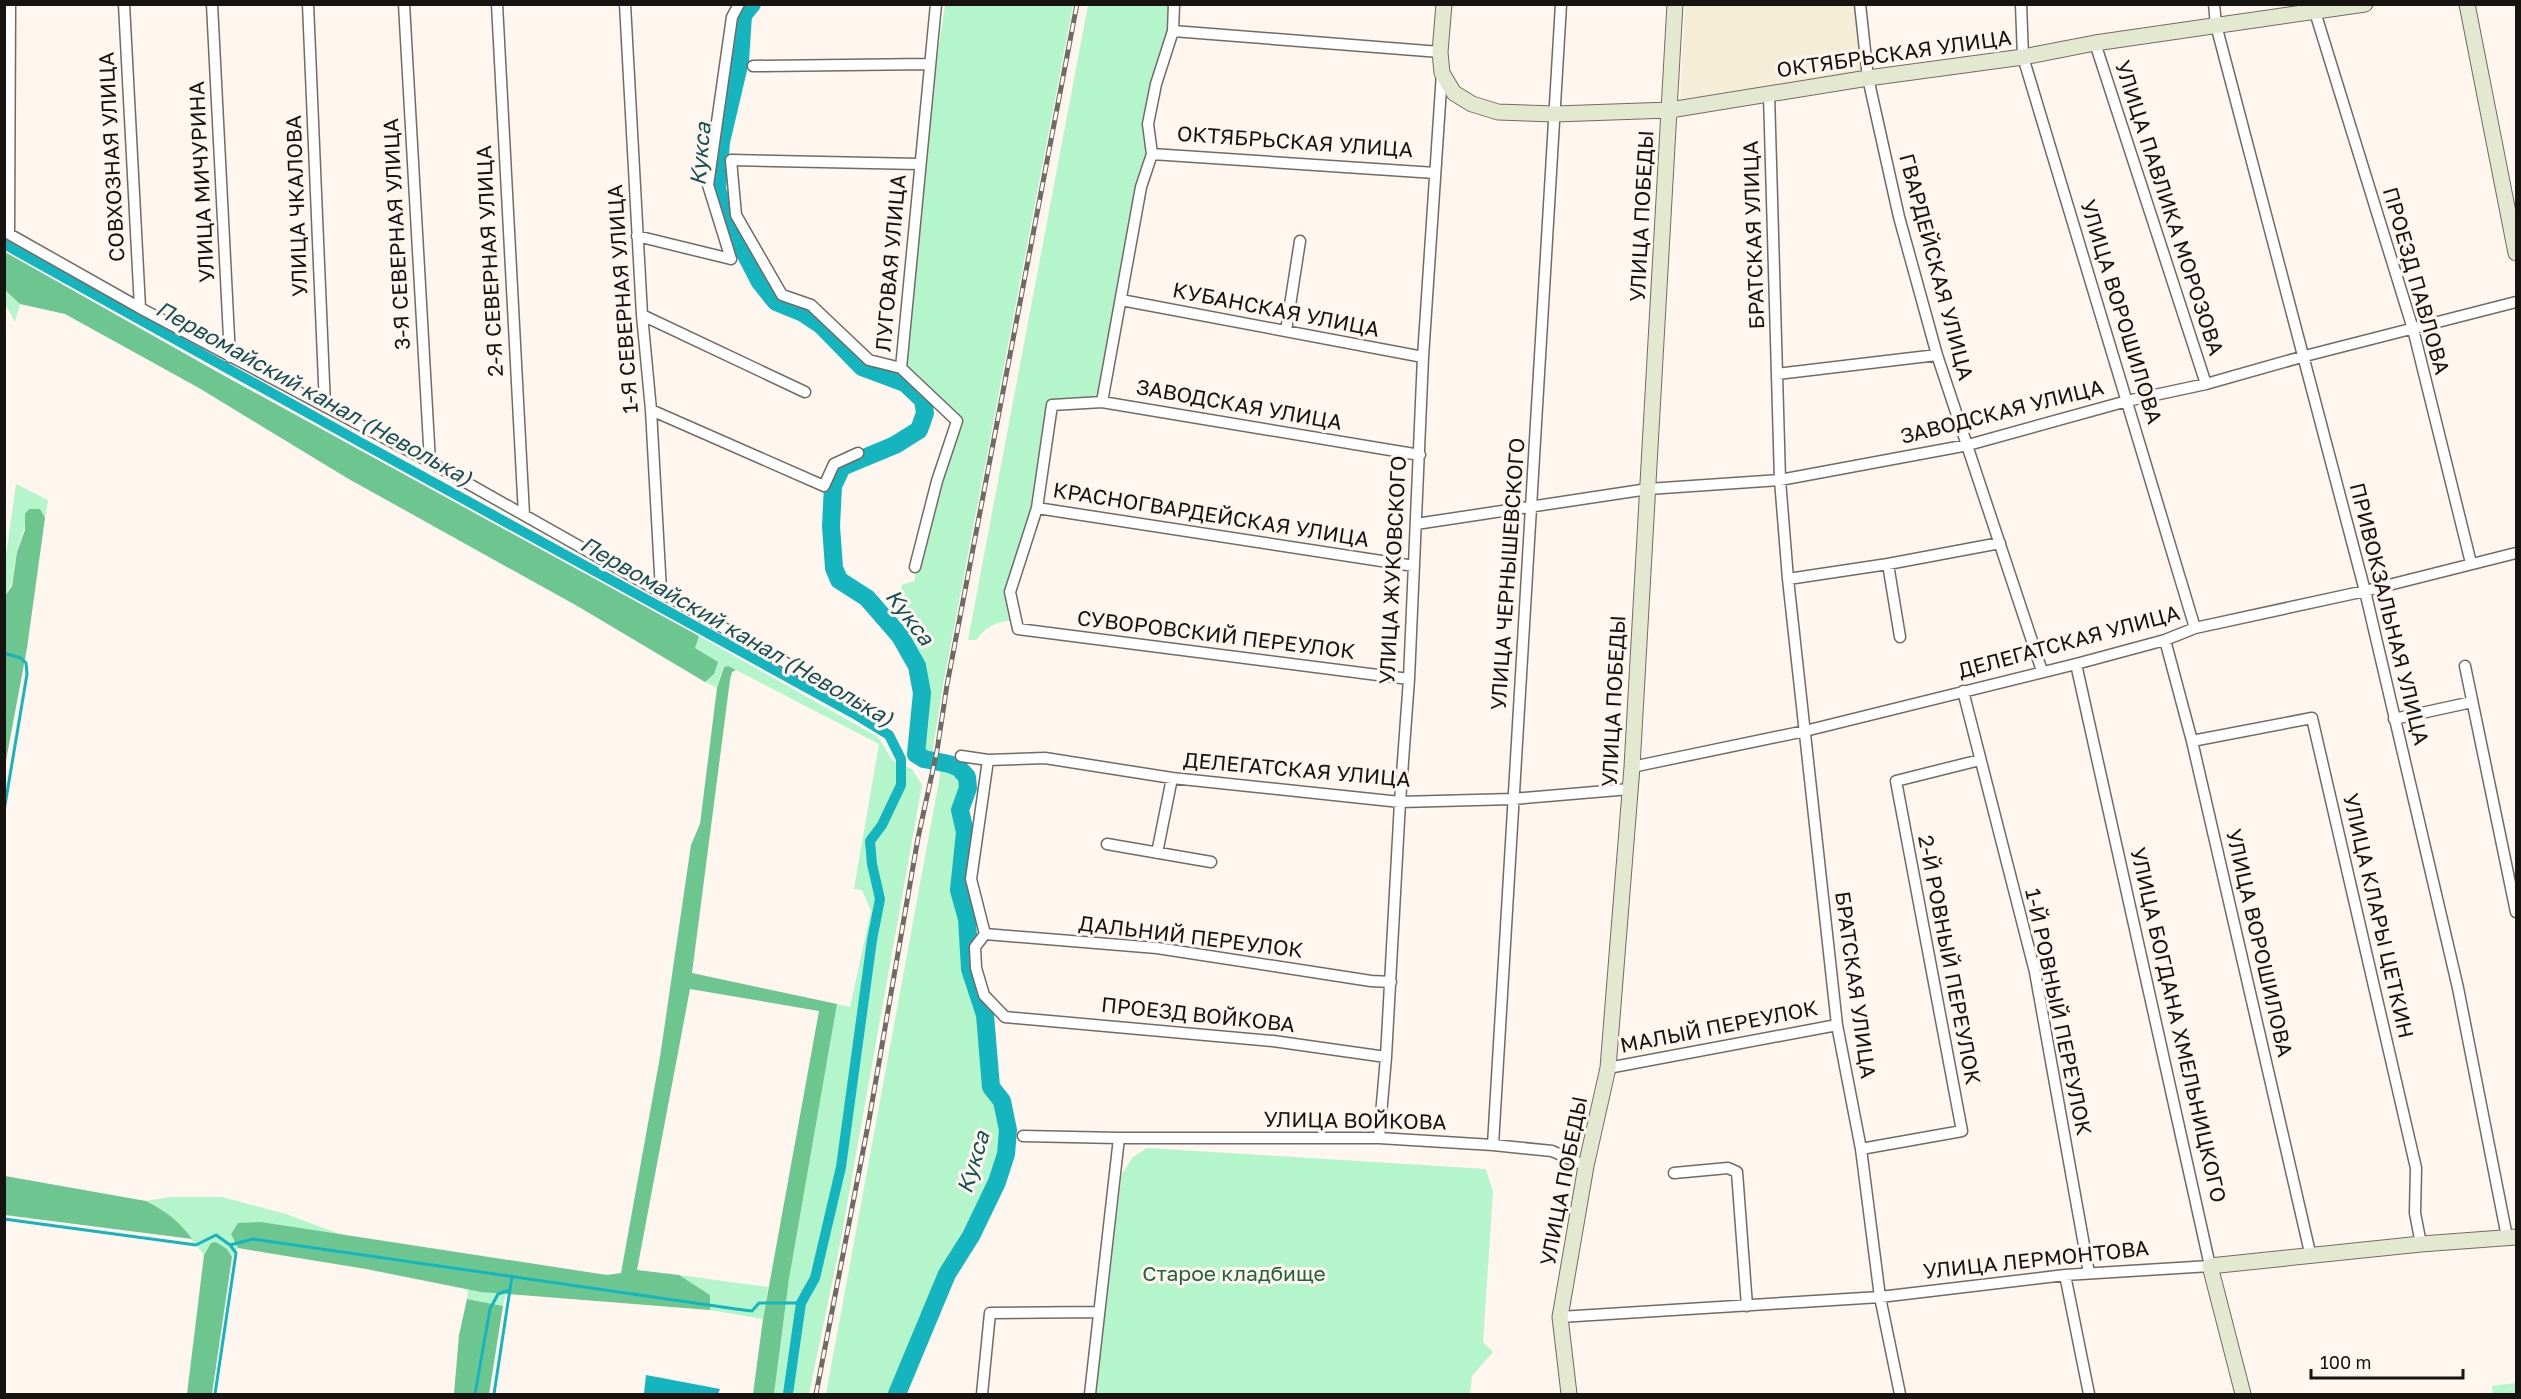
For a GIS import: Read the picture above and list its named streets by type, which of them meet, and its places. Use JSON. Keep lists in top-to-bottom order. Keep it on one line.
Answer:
{"streets":{"street":["ОКТЯБРЬСКАЯ УЛИЦА","СОВХОЗНАЯ УЛИЦА","УЛИЦА МИЧУРИНА","УЛИЦА ЧКАЛОВА","УЛИЦА ПАВЛИКА МОРОЗОВА","УЛИЦА ПОБЕДЫ","3-Я СЕВЕРНАЯ УЛИЦА","БРАТСКАЯ УЛИЦА","2-Я СЕВЕРНАЯ УЛИЦА","ЛУГОВАЯ УЛИЦА","ГВАРДЕЙСКАЯ УЛИЦА","ПРОЕЗД ПАВЛОВА","1-Я СЕВЕРНАЯ УЛИЦА","КУБАНСКАЯ УЛИЦА","УЛИЦА ВОРОШИЛОВА","ЗАВОДСКАЯ УЛИЦА","КРАСНОГВАРДЕЙСКАЯ УЛИЦА","УЛИЦА ЖУКОВСКОГО","УЛИЦА ЧЕРНЫШЕВСКОГО","ПРИВОКЗАЛЬНАЯ УЛИЦА","СУВОРОВСКИЙ ПЕРЕУЛОК","ДЕЛЕГАТСКАЯ УЛИЦА","УЛИЦА КЛАРЫ ЦЕТКИН","ДАЛЬНИЙ ПЕРЕУЛОК","2-Й РОВНЫЙ ПЕРЕУЛОК","1-Й РОВНЫЙ ПЕРЕУЛОК","ПРОЕЗД ВОЙКОВА","УЛИЦА БОГДАНА ХМЕЛЬНИЦКОГО","МАЛЫЙ ПЕРЕУЛОК","УЛИЦА ВОЙКОВА","УЛИЦА ЛЕРМОНТОВА"]},"crossings":[["ОКТЯБРЬСКАЯ УЛИЦА","УЛИЦА ПАВЛИКА МОРОЗОВА"],["ОКТЯБРЬСКАЯ УЛИЦА","УЛИЦА ПОБЕДЫ"],["ОКТЯБРЬСКАЯ УЛИЦА","БРАТСКАЯ УЛИЦА"],["ОКТЯБРЬСКАЯ УЛИЦА","ГВАРДЕЙСКАЯ УЛИЦА"],["ОКТЯБРЬСКАЯ УЛИЦА","ПРОЕЗД ПАВЛОВА"],["ОКТЯБРЬСКАЯ УЛИЦА","УЛИЦА ВОРОШИЛОВА"],["ОКТЯБРЬСКАЯ УЛИЦА","УЛИЦА ЖУКОВСКОГО"],["ОКТЯБРЬСКАЯ УЛИЦА","УЛИЦА ЧЕРНЫШЕВСКОГО"],["ОКТЯБРЬСКАЯ УЛИЦА","ПРИВОКЗАЛЬНАЯ УЛИЦА"],["УЛИЦА ПАВЛИКА МОРОЗОВА","ЗАВОДСКАЯ УЛИЦА"],["УЛИЦА ПОБЕДЫ","ЗАВОДСКАЯ УЛИЦА"],["УЛИЦА ПОБЕДЫ","ДЕЛЕГАТСКАЯ УЛИЦА"],["УЛИЦА ПОБЕДЫ","МАЛЫЙ ПЕРЕУЛОК"],["УЛИЦА ПОБЕДЫ","УЛИЦА ВОЙКОВА"],["УЛИЦА ПОБЕДЫ","УЛИЦА ЛЕРМОНТОВА"],["БРАТСКАЯ УЛИЦА","ЗАВОДСКАЯ УЛИЦА"],["БРАТСКАЯ УЛИЦА","ДЕЛЕГАТСКАЯ УЛИЦА"],["БРАТСКАЯ УЛИЦА","2-Й РОВНЫЙ ПЕРЕУЛОК"],["БРАТСКАЯ УЛИЦА","МАЛЫЙ ПЕРЕУЛОК"],["БРАТСКАЯ УЛИЦА","УЛИЦА ЛЕРМОНТОВА"],["ГВАРДЕЙСКАЯ УЛИЦА","ЗАВОДСКАЯ УЛИЦА"],["ГВАРДЕЙСКАЯ УЛИЦА","ДЕЛЕГАТСКАЯ УЛИЦА"],["ПРОЕЗД ПАВЛОВА","ЗАВОДСКАЯ УЛИЦА"],["ПРОЕЗД ПАВЛОВА","ДЕЛЕГАТСКАЯ УЛИЦА"],["КУБАНСКАЯ УЛИЦА","УЛИЦА ЖУКОВСКОГО"],["УЛИЦА ВОРОШИЛОВА","ЗАВОДСКАЯ УЛИЦА"],["УЛИЦА ВОРОШИЛОВА","ДЕЛЕГАТСКАЯ УЛИЦА"],["УЛИЦА ВОРОШИЛОВА","УЛИЦА КЛАРЫ ЦЕТКИН"],["УЛИЦА ВОРОШИЛОВА","УЛИЦА ЛЕРМОНТОВА"],["ЗАВОДСКАЯ УЛИЦА","КРАСНОГВАРДЕЙСКАЯ УЛИЦА"],["ЗАВОДСКАЯ УЛИЦА","УЛИЦА ЖУКОВСКОГО"],["ЗАВОДСКАЯ УЛИЦА","УЛИЦА ЧЕРНЫШЕВСКОГО"],["ЗАВОДСКАЯ УЛИЦА","ПРИВОКЗАЛЬНАЯ УЛИЦА"],["ЗАВОДСКАЯ УЛИЦА","СУВОРОВСКИЙ ПЕРЕУЛОК"],["КРАСНОГВАРДЕЙСКАЯ УЛИЦА","УЛИЦА ЖУКОВСКОГО"],["КРАСНОГВАРДЕЙСКАЯ УЛИЦА","СУВОРОВСКИЙ ПЕРЕУЛОК"],["УЛИЦА ЖУКОВСКОГО","СУВОРОВСКИЙ ПЕРЕУЛОК"],["УЛИЦА ЖУКОВСКОГО","ДЕЛЕГАТСКАЯ УЛИЦА"],["УЛИЦА ЖУКОВСКОГО","ДАЛЬНИЙ ПЕРЕУЛОК"],["УЛИЦА ЖУКОВСКОГО","ПРОЕЗД ВОЙКОВА"],["УЛИЦА ЖУКОВСКОГО","УЛИЦА ВОЙКОВА"],["УЛИЦА ЧЕРНЫШЕВСКОГО","ДЕЛЕГАТСКАЯ УЛИЦА"],["УЛИЦА ЧЕРНЫШЕВСКОГО","УЛИЦА ВОЙКОВА"],["ПРИВОКЗАЛЬНАЯ УЛИЦА","ДЕЛЕГАТСКАЯ УЛИЦА"],["ПРИВОКЗАЛЬНАЯ УЛИЦА","УЛИЦА ЛЕРМОНТОВА"],["ДЕЛЕГАТСКАЯ УЛИЦА","1-Й РОВНЫЙ ПЕРЕУЛОК"],["ДЕЛЕГАТСКАЯ УЛИЦА","УЛИЦА БОГДАНА ХМЕЛЬНИЦКОГО"],["УЛИЦА КЛАРЫ ЦЕТКИН","УЛИЦА ЛЕРМОНТОВА"],["ДАЛЬНИЙ ПЕРЕУЛОК","ПРОЕЗД ВОЙКОВА"],["2-Й РОВНЫЙ ПЕРЕУЛОК","1-Й РОВНЫЙ ПЕРЕУЛОК"],["1-Й РОВНЫЙ ПЕРЕУЛОК","УЛИЦА ЛЕРМОНТОВА"],["УЛИЦА БОГДАНА ХМЕЛЬНИЦКОГО","УЛИЦА ЛЕРМОНТОВА"]],"water":["Кукса","Первомайский канал (Неволька)"],"parks":["Старое кладбище"],"scale_bar":"100 m"}
